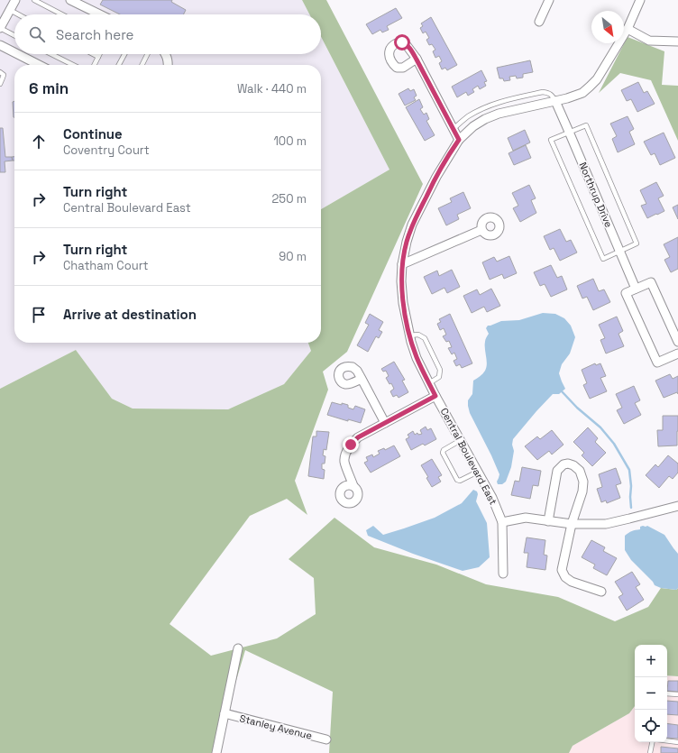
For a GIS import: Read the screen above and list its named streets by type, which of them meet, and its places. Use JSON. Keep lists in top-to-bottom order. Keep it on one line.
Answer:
{"streets":{"street":["Northrup Drive","Central Boulevard East","Stanley Avenue"]},"crossings":[["Northrup Drive","Central Boulevard East"]],"north":"bottom right","page":{"search":"Search here","heading":["6 min","Walk · 440 m"],"list":[["Continue","Coventry Court","100 m"],["Turn right","Central Boulevard East","250 m"],["Turn right","Chatham Court","90 m"],"Arrive at destination"],"map_buttons":["+","−"]}}
